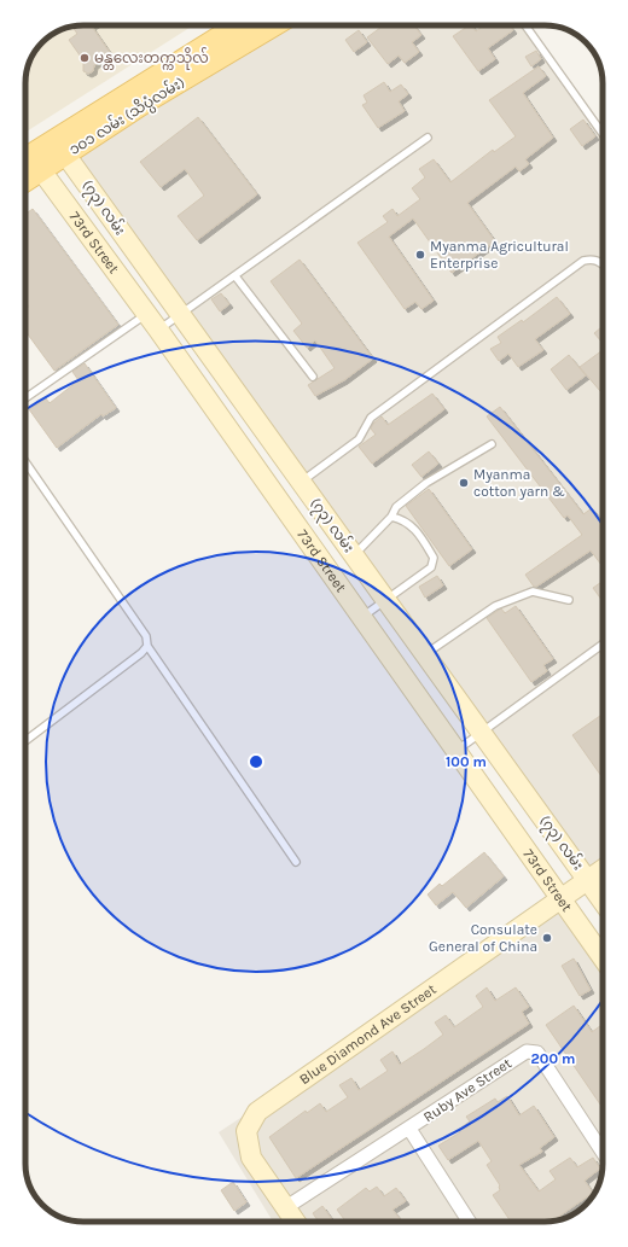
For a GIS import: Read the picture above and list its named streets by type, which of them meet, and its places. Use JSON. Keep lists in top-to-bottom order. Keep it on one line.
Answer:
{"streets":{"main road":["၁၀၁ လမ်း (သိပ္ပံလမ်း)","(၇၃) လမ်း","73rd Street","Blue Diamond Ave Street"],"street":["Ruby Ave Street"]},"crossings":[["၁၀၁ လမ်း (သိပ္ပံလမ်း)","(၇၃) လမ်း"],["၁၀၁ လမ်း (သိပ္ပံလမ်း)","73rd Street"],["(၇၃) လမ်း","Blue Diamond Ave Street"],["73rd Street","Blue Diamond Ave Street"],["Blue Diamond Ave Street","Ruby Ave Street"]],"places":["မန္တလေးတက္ကသိုလ်","Myanma Agricultural Enterprise","Myanma cotton yarn &","Consulate General of China"],"rings":["100 m","200 m"]}
